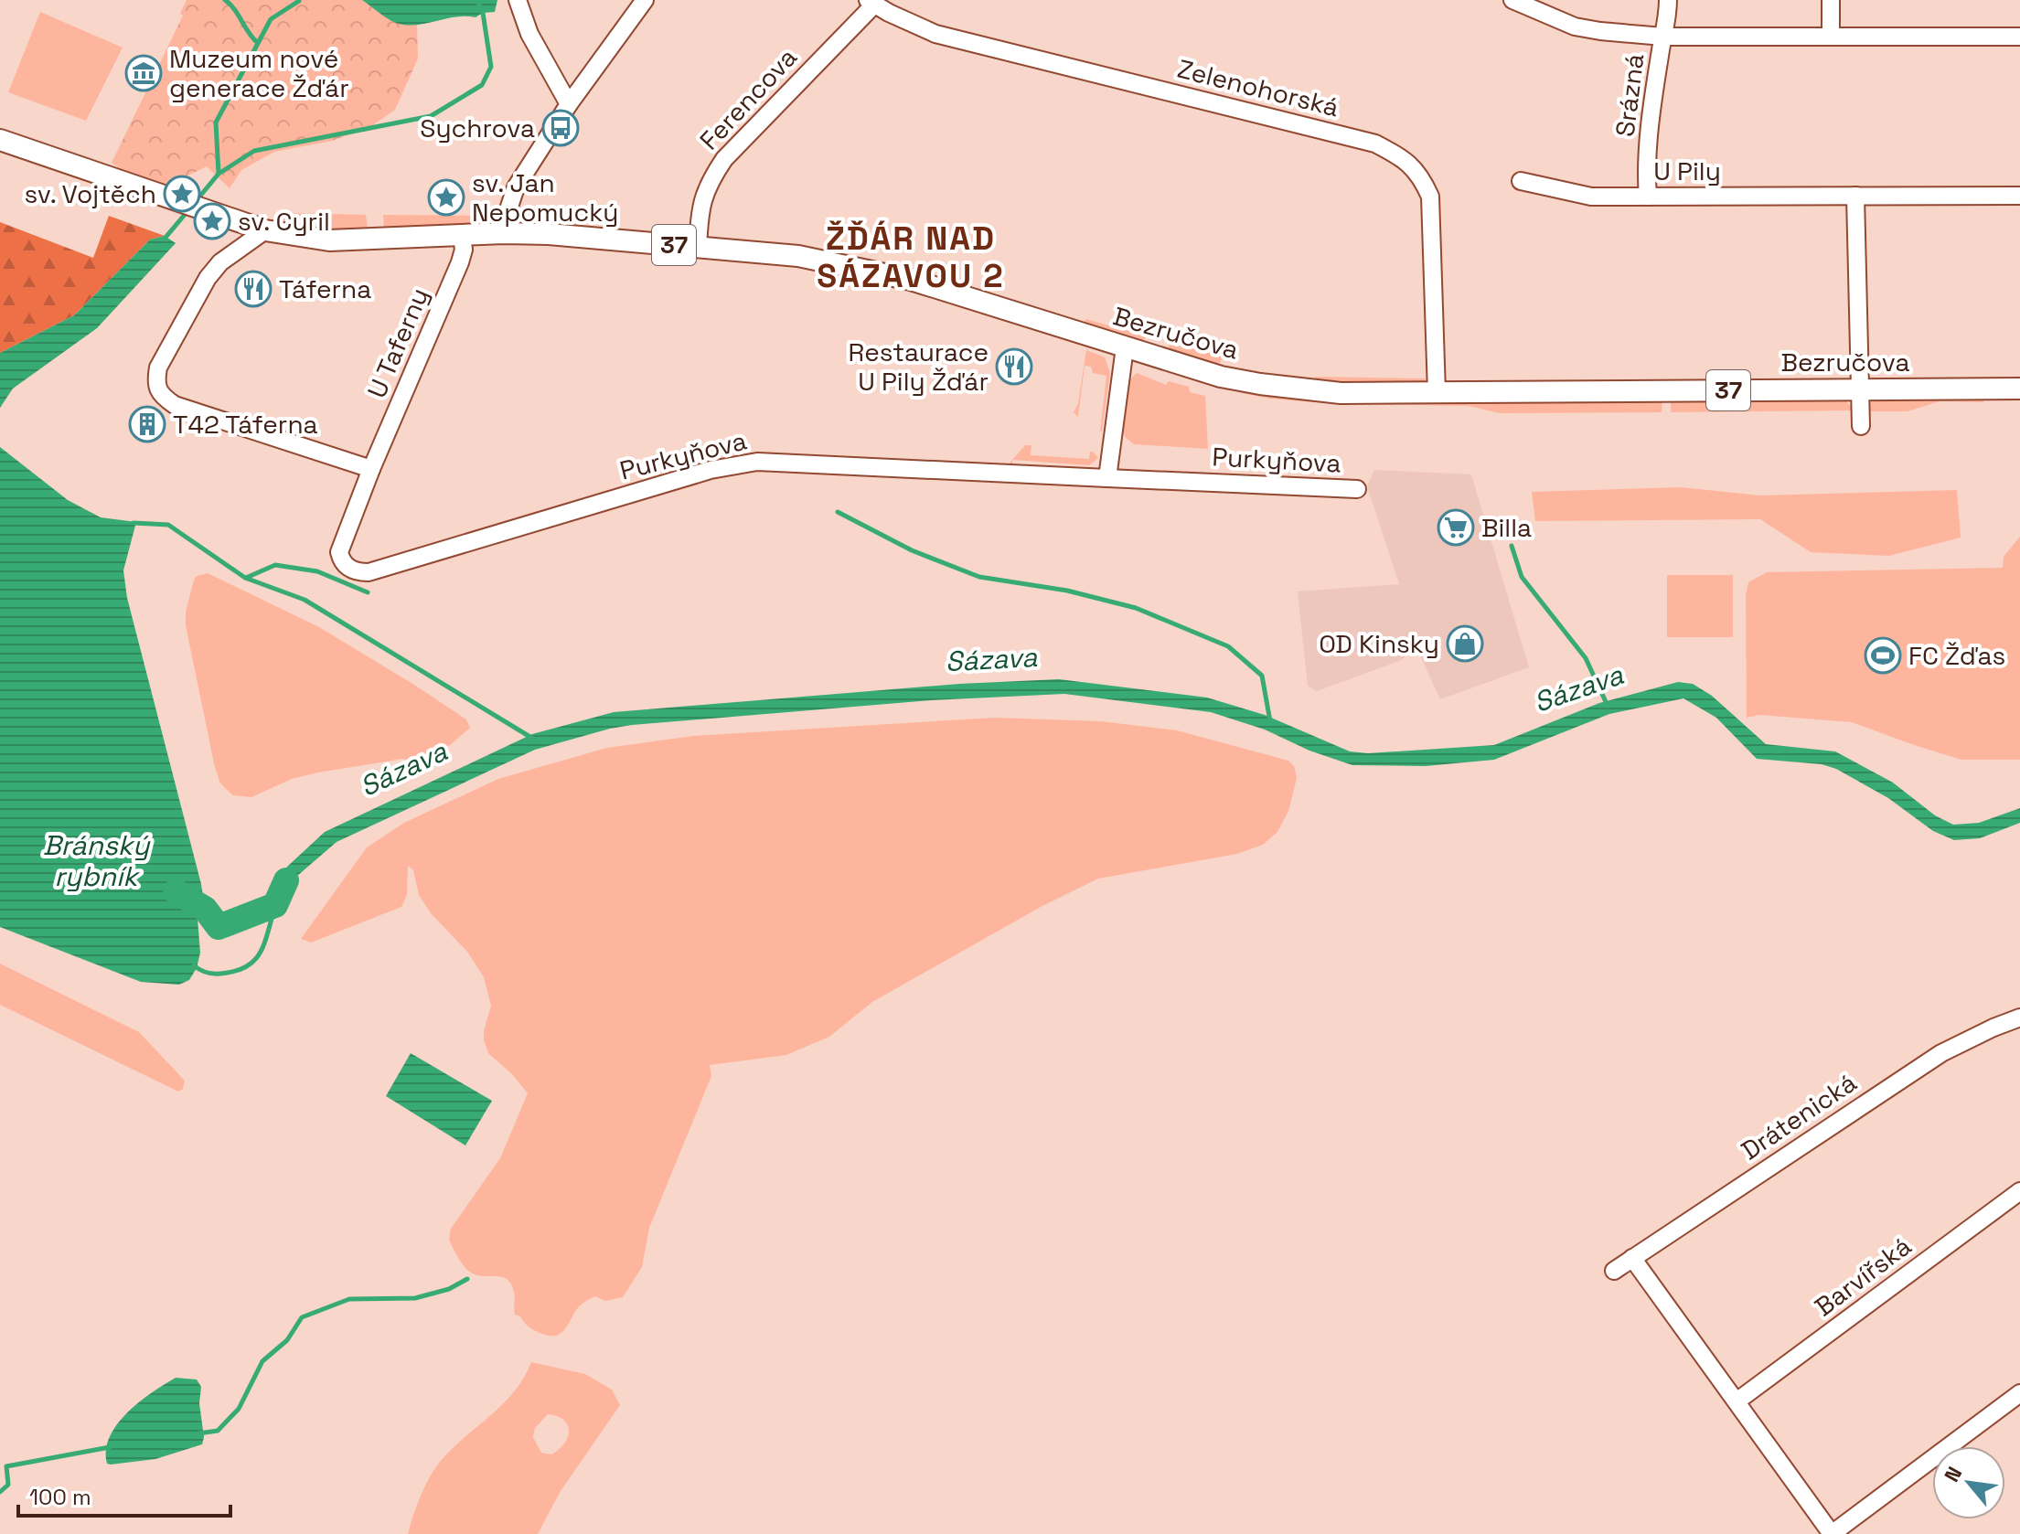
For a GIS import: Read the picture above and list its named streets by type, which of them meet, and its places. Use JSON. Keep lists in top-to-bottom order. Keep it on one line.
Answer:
{"streets":{"main road":["37","Bezručova"],"street":["Zelenohorská","Srázná","Ferencova","U Pily","U Taferny","Purkyňova","Drátenická","Barvířská"]},"crossings":[["Zelenohorská","Ferencova"],["Zelenohorská","Bezručova"],["Srázná","U Pily"],["Ferencova","Bezručova"],["37","Bezručova"],["Bezručova","U Taferny"],["U Taferny","Purkyňova"]],"districts":["ŽĎÁR NAD SÁZAVOU 2"],"water":["Sázava","Bránský rybník"],"places":{"museum":["Muzeum nové generace Žďár"],"bus stop":["Sychrova"],"place":["sv. Vojtěch","sv. Jan Nepomucký","sv. Cyril"],"restaurant":["Táferna","Restaurace U Pily Žďár"],"building":["T42 Táferna"],"supermarket":["Billa"],"shop":["OD Kinsky"],"sports":["FC Žďas"]},"scale_bar":"100 m","north":"top left"}
